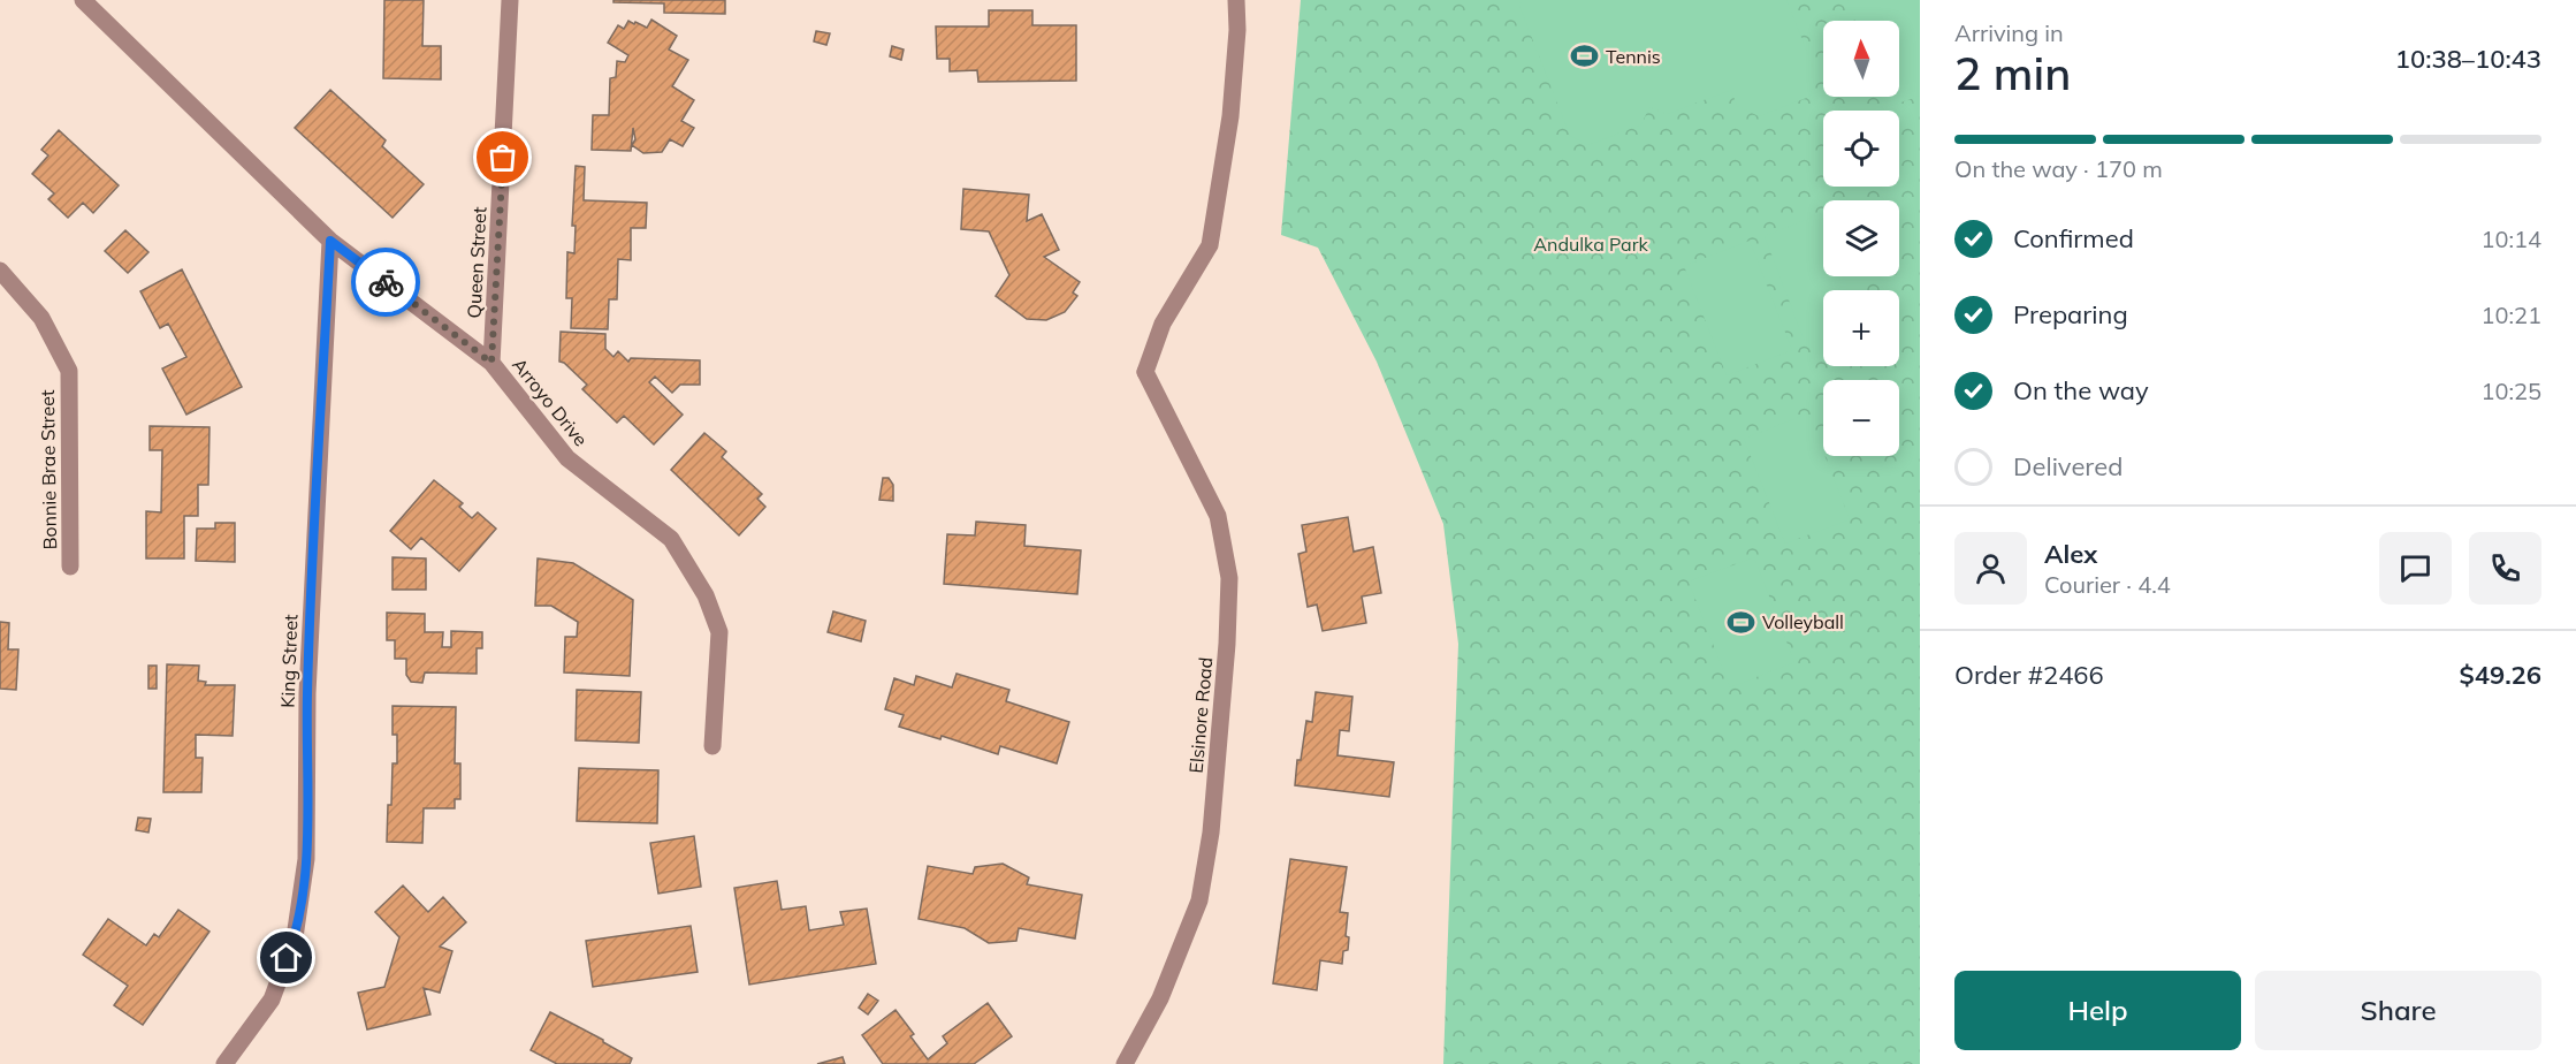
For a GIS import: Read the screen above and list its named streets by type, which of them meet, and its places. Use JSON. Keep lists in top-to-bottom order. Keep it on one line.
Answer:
{"streets":{"street":["Queen Street","Arroyo Drive","Bonnie Brae Street","King Street","Elsinore Road"]},"crossings":[["Queen Street","Arroyo Drive"],["Arroyo Drive","King Street"]],"parks":["Andulka Park"],"places":{"sports":["Tennis","Volleyball"]},"north":"top","page":{"heading":["2 min","Arriving in","10:38–10:43"],"panel":["Alex","Courier · 4.4","Order #2466","$49.26"],"map_buttons":["+","−"],"bar":"On the way · 170 m","list":[["Confirmed","10:14"],["Preparing","10:21"],["On the way","10:25"],"Delivered"],"buttons":["Help","Share"]}}
